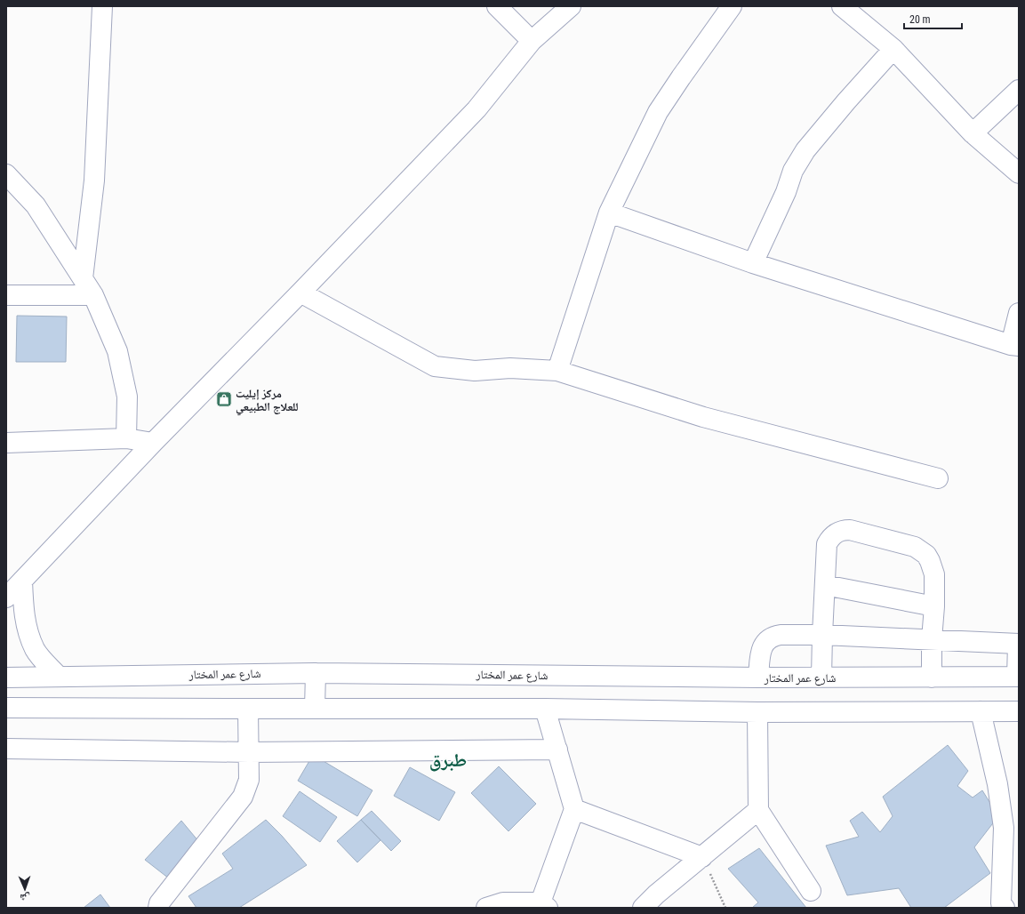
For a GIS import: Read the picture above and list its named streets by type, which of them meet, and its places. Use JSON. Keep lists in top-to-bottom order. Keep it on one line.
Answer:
{"streets":{"street":["شارع عمر المختار"]},"districts":["طبرق"],"places":{"shop":["مركز إيليت للعلاج الطبيعي"]},"scale_bar":"20 m","north":"bottom"}
